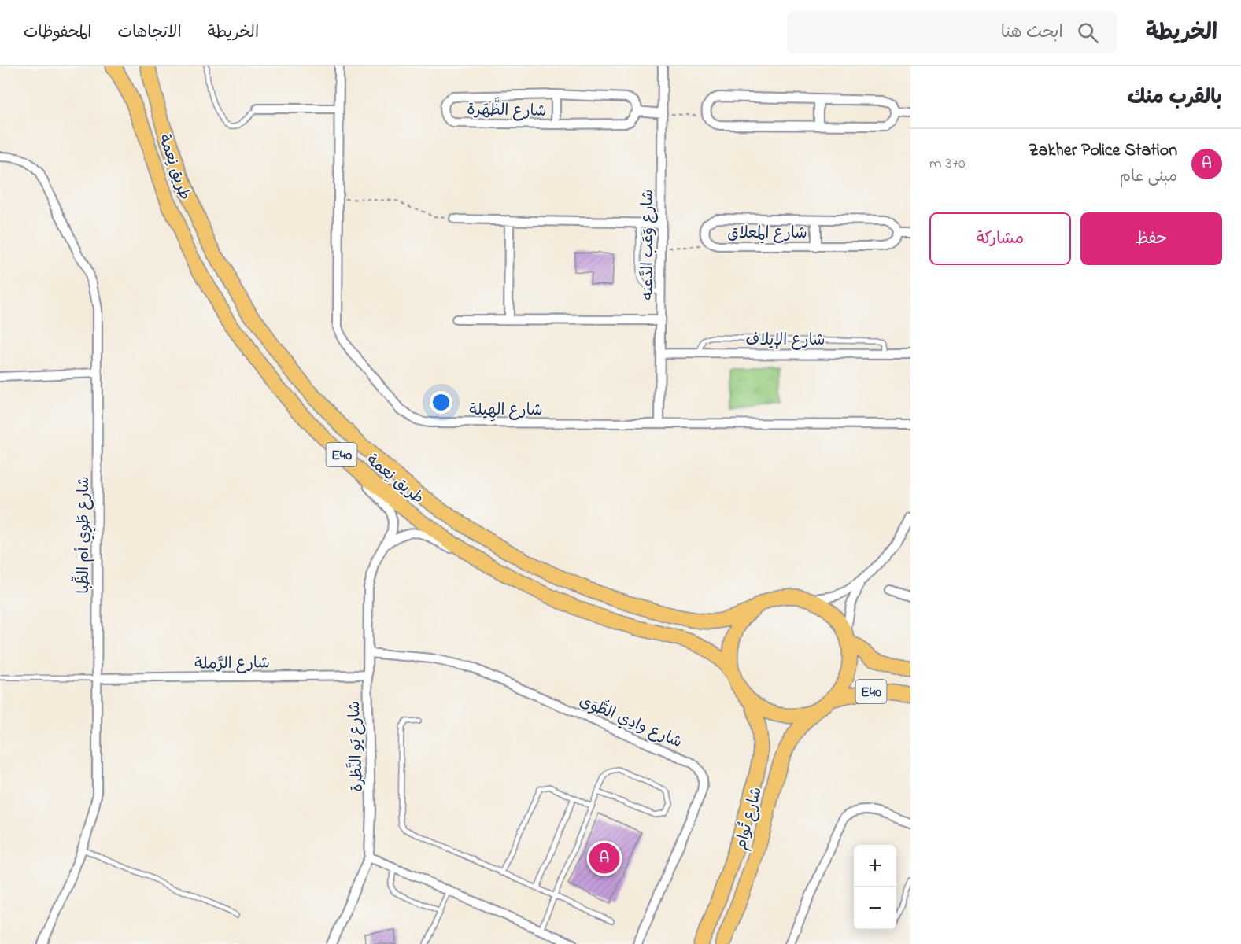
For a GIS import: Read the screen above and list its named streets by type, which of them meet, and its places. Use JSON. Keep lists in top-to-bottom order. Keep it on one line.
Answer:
{"streets":{"main road":["طريق نِعمة","E40","شارع تُوام"],"street":["شارع الظَّهَرة","شارع المِعلاق","شارع وَعَب الدَّعنه","شارع الإيلاف","شارع الهِيلة","شارع طَوِي أم الظِّبا","شارع الرَّملة","شارع وادِي الطُّوَى","شارع يَو النَّظرة"]},"crossings":[["طريق نِعمة","E40"],["طريق نِعمة","شارع يَو النَّظرة"],["طريق نِعمة","شارع تُوام"],["شارع وَعَب الدَّعنه","شارع الإيلاف"],["شارع وَعَب الدَّعنه","شارع الهِيلة"],["E40","شارع تُوام"],["شارع طَوِي أم الظِّبا","شارع الرَّملة"],["شارع الرَّملة","شارع يَو النَّظرة"],["شارع وادِي الطُّوَى","شارع يَو النَّظرة"]],"page":{"header":"الخريطة","search":"ابحث هنا","nav":["الخريطة","الاتجاهات","المحفوظات"],"heading":"بالقرب منك","list":[{"mark":"A","name":"Zakher Police Station","note":"مبنى عام","value":"370 m"}],"buttons":["حفظ","مشاركة"],"pins":"A","map_buttons":["+","−"]}}
